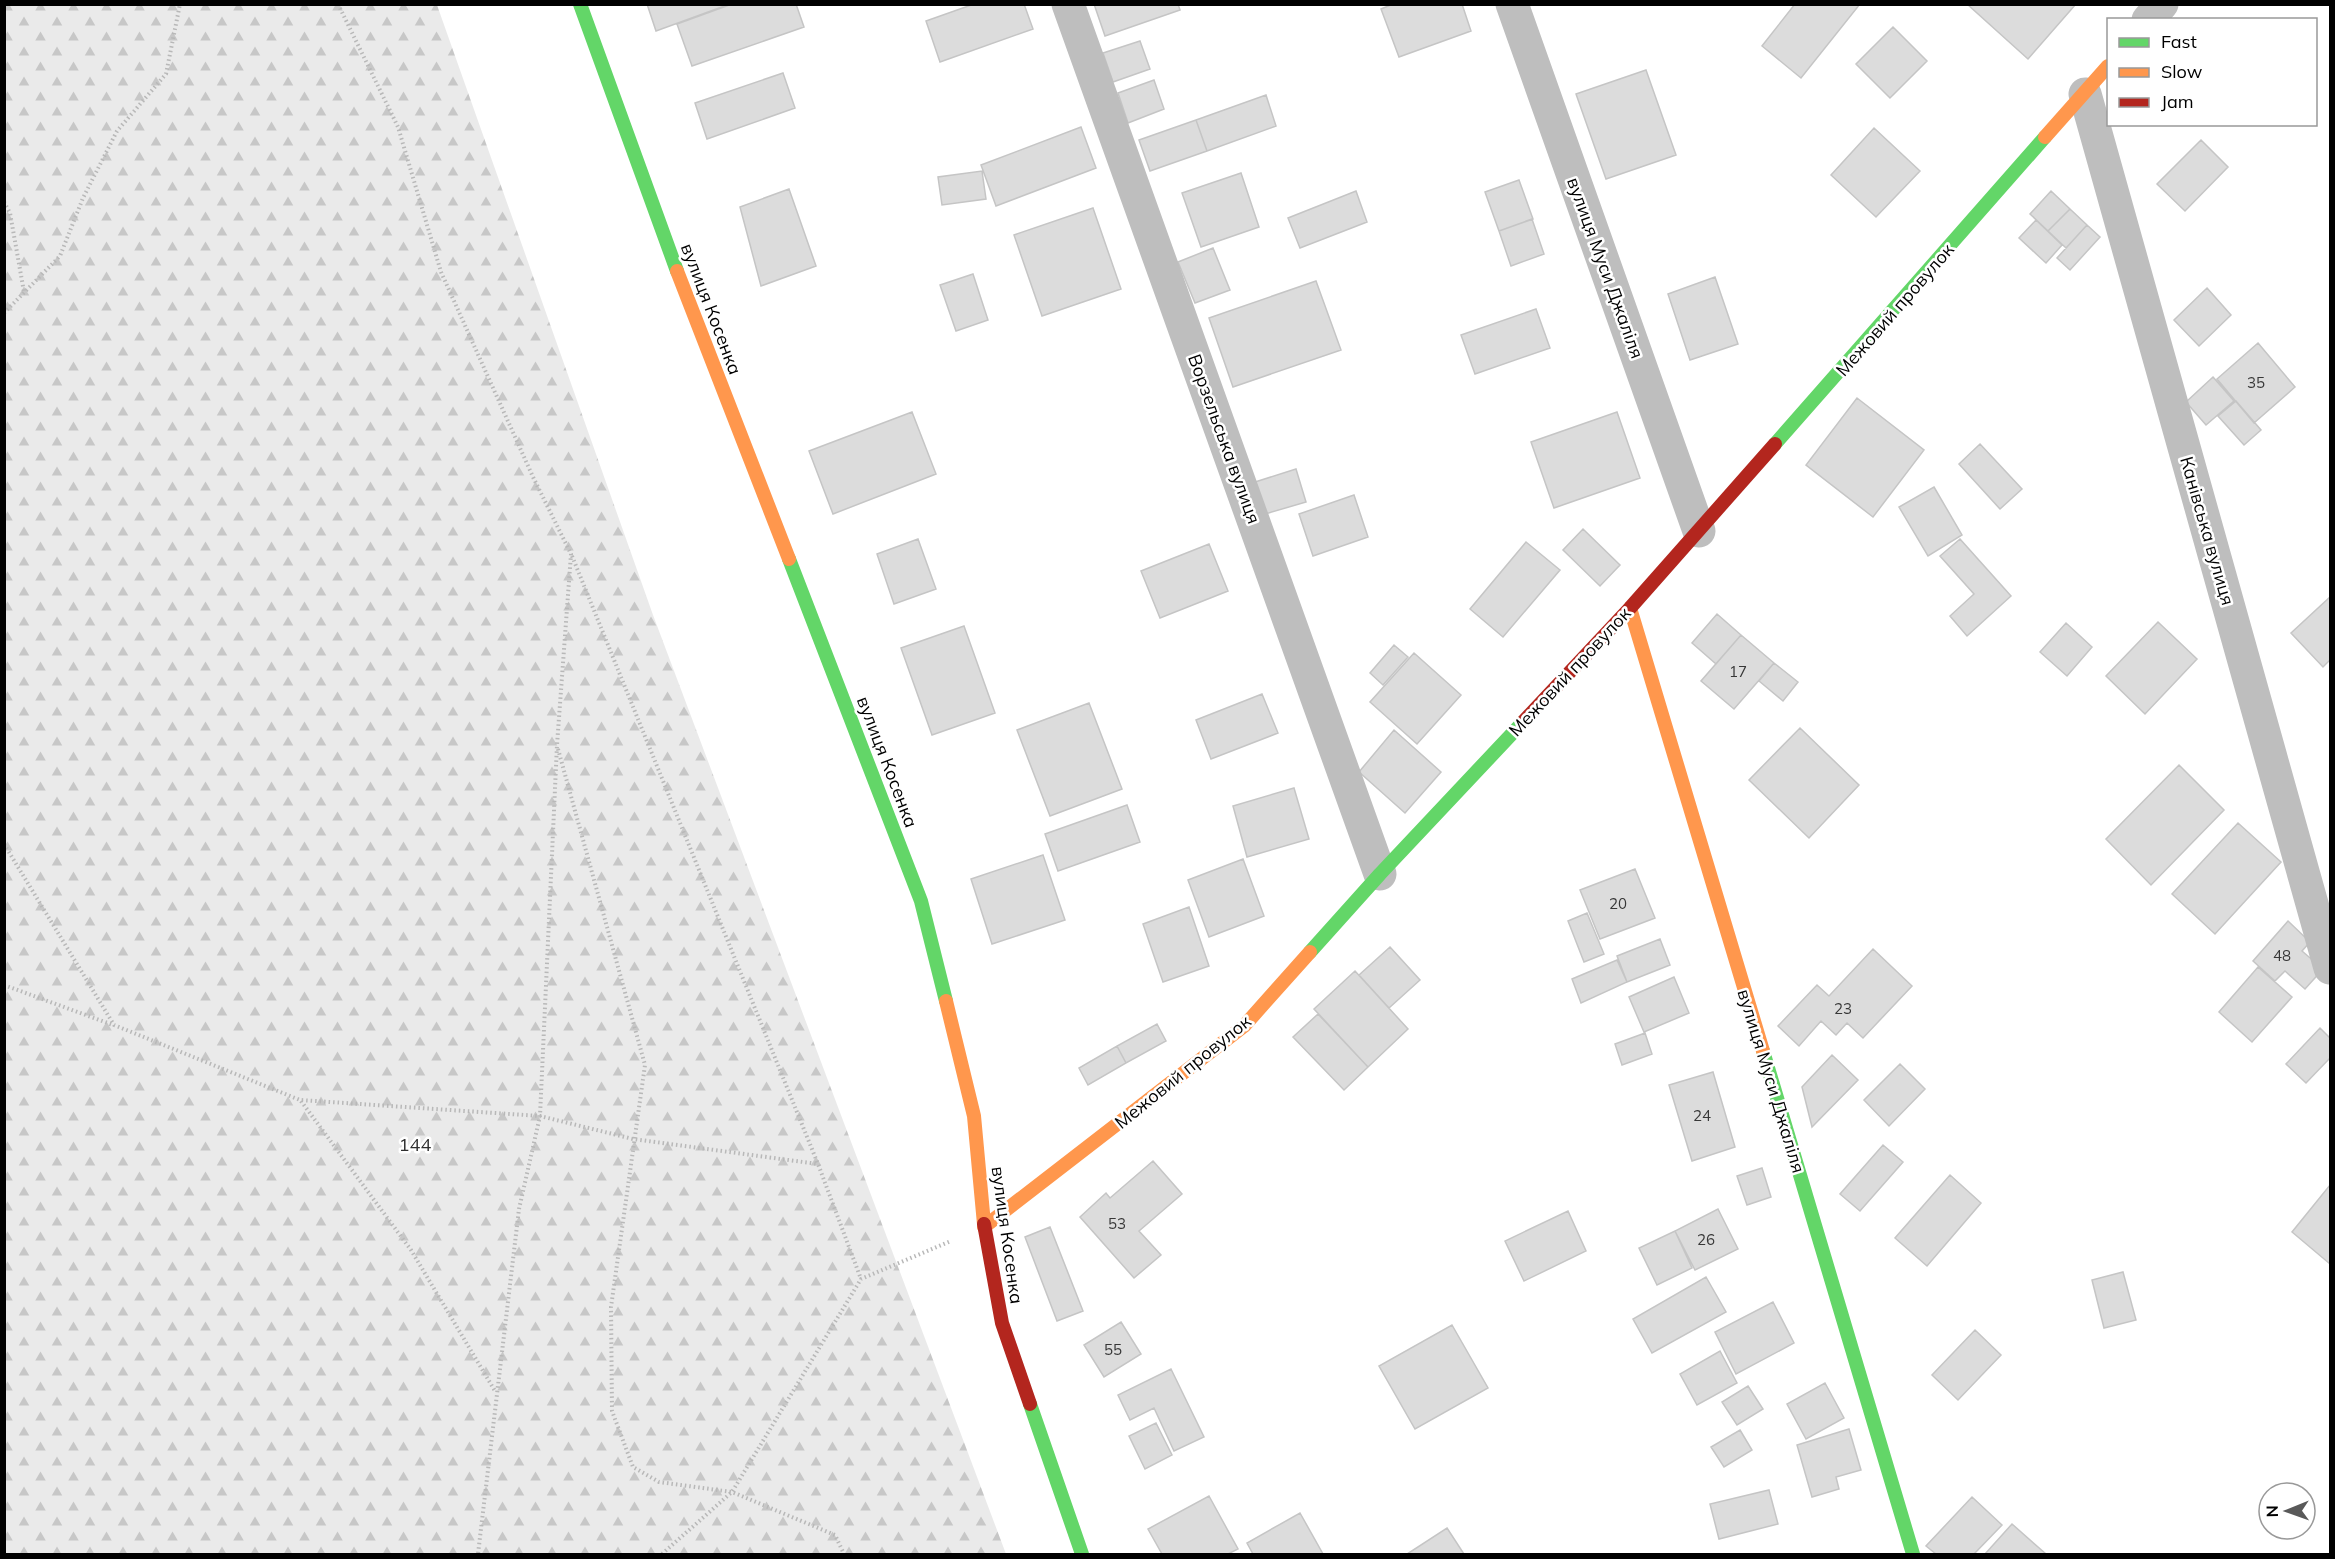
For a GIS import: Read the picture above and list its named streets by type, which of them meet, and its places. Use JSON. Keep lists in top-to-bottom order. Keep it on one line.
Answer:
{"streets":{"street":["вулиця Муси Джаліля","вулиця Косенка","Межовий провулок","Ворзельська вулиця","Канівська вулиця"]},"crossings":[["вулиця Муси Джаліля","Межовий провулок"],["вулиця Косенка","Межовий провулок"],["Межовий провулок","Ворзельська вулиця"],["Межовий провулок","Канівська вулиця"]],"parks":["144"],"house_numbers":["35","17","20","48","23","24","53","26","55"],"legend":["Fast","Slow","Jam"],"north":"left"}
